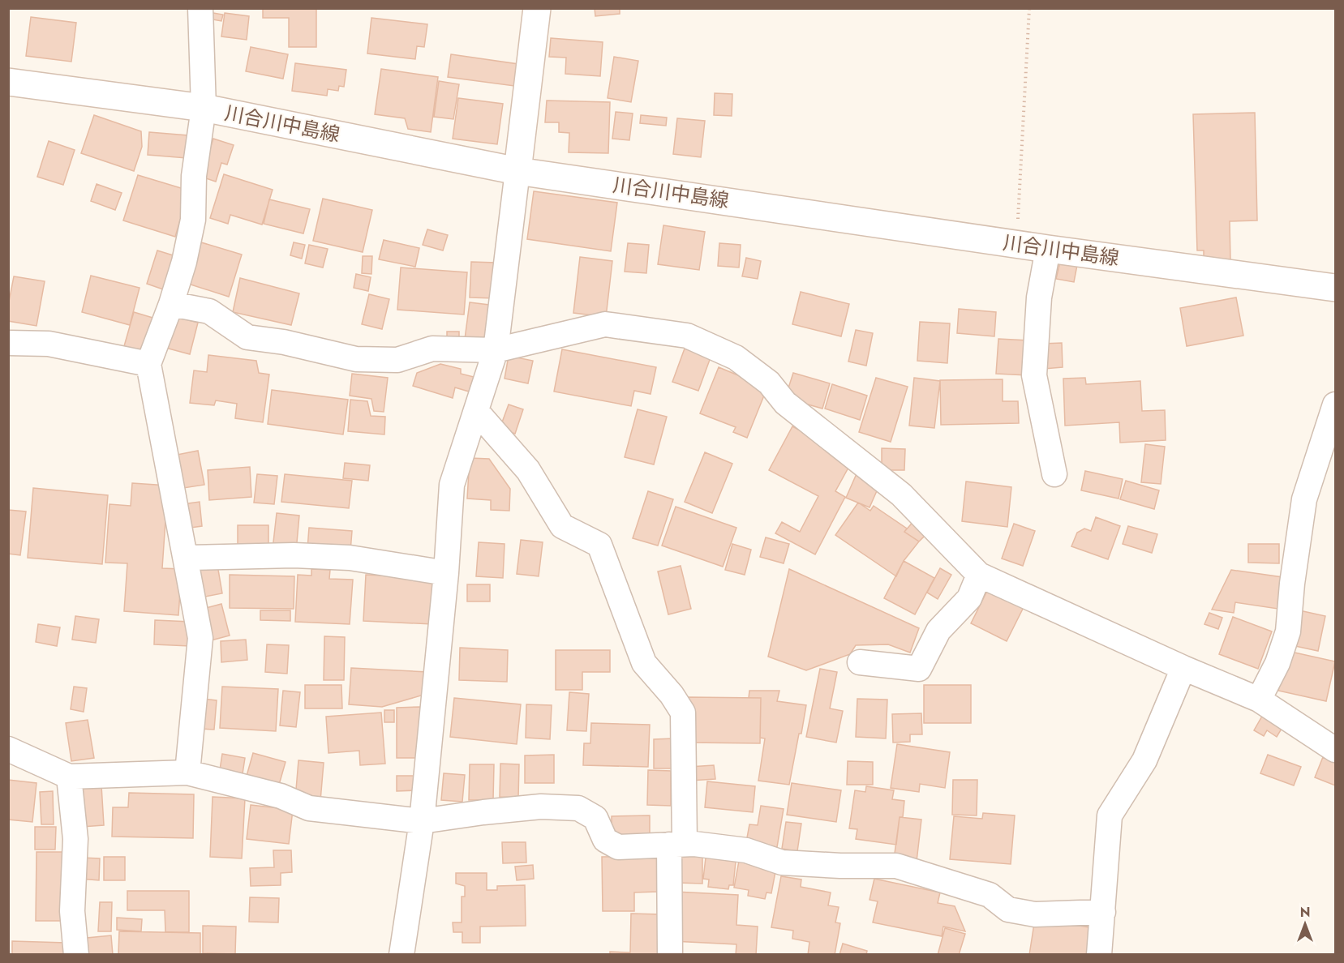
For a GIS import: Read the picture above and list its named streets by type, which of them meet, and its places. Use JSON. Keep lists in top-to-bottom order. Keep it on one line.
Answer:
{"streets":{"main road":["川合川中島線"]},"north":"top"}
